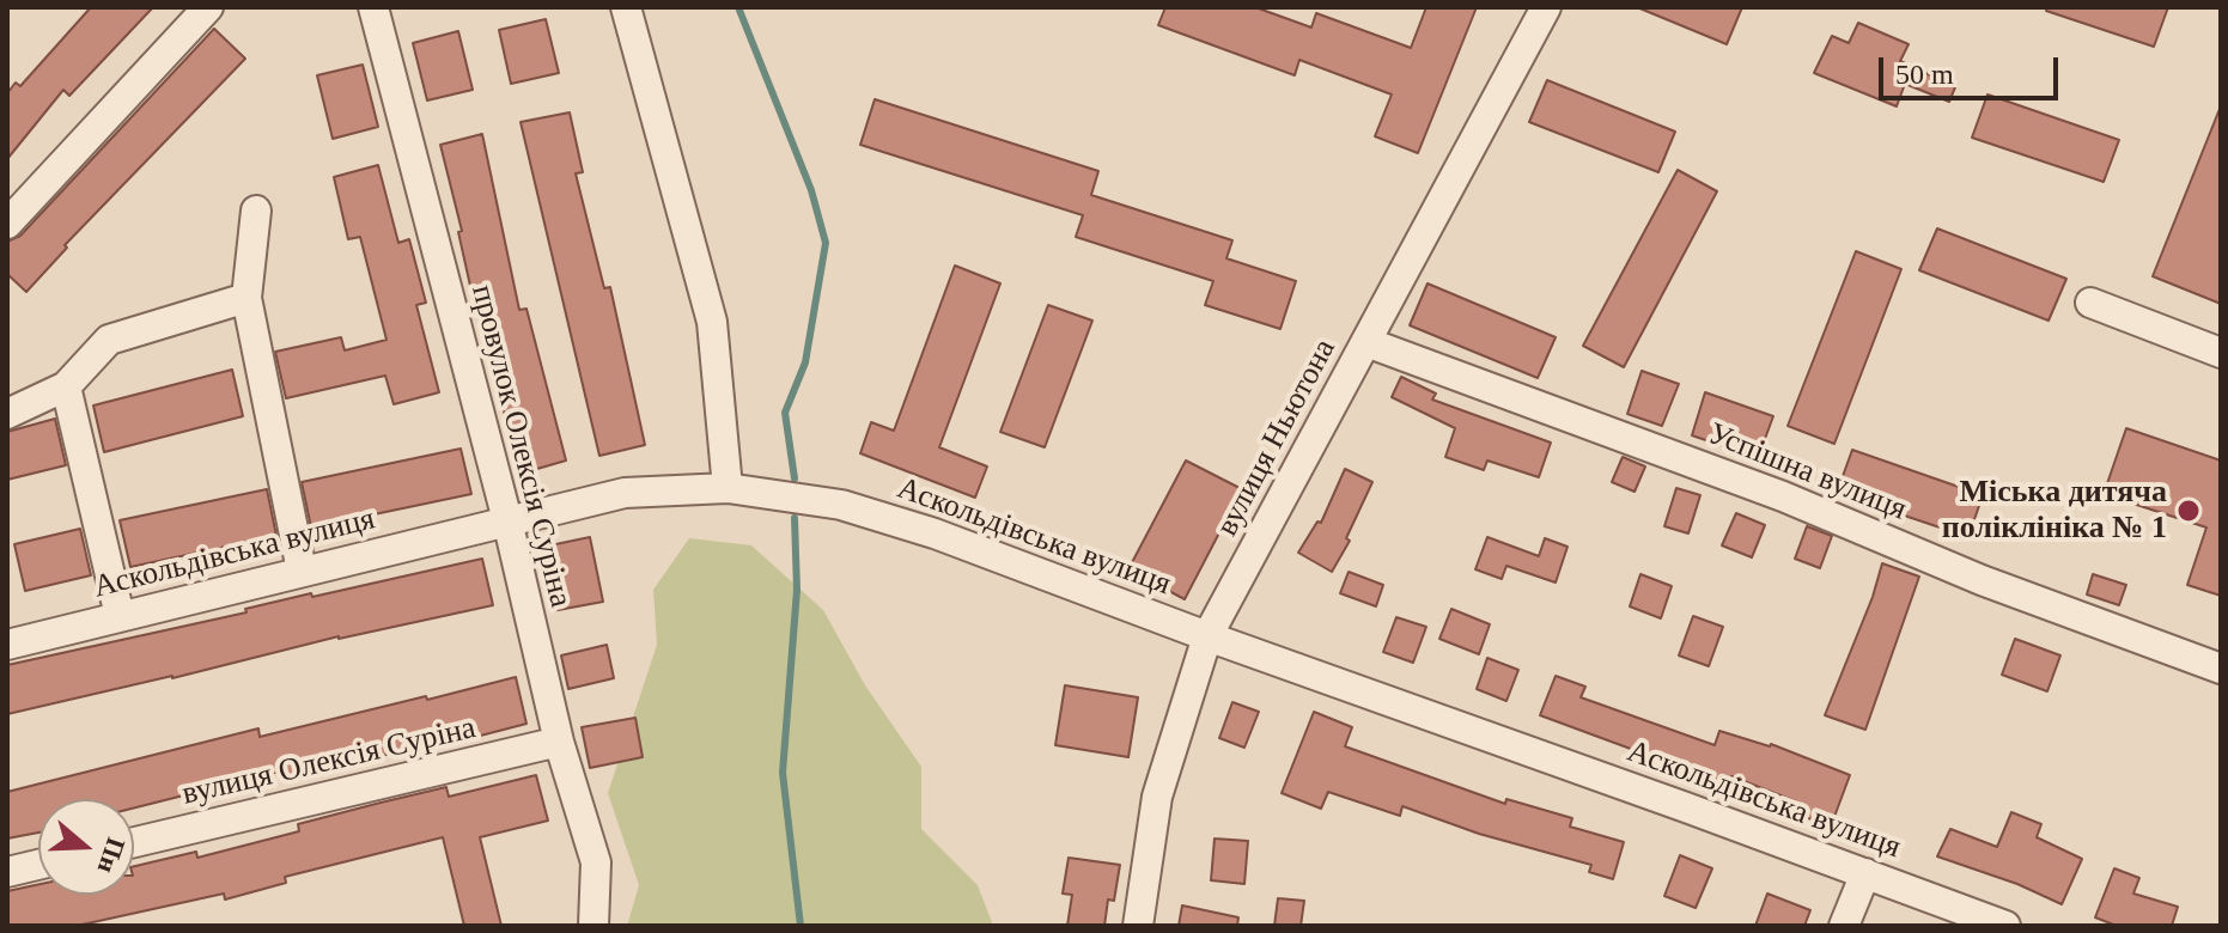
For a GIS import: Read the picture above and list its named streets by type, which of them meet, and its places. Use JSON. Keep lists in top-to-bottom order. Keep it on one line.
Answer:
{"streets":{"street":["вулиця Ньютона","провулок Олексія Суріна","Успішна вулиця","Аскольдівська вулиця","вулиця Олексія Суріна"]},"crossings":[["вулиця Ньютона","Успішна вулиця"],["вулиця Ньютона","Аскольдівська вулиця"],["провулок Олексія Суріна","Аскольдівська вулиця"],["провулок Олексія Суріна","вулиця Олексія Суріна"]],"places":["Міська дитяча поліклініка № 1"],"scale_bar":"50 m","north":"right"}
